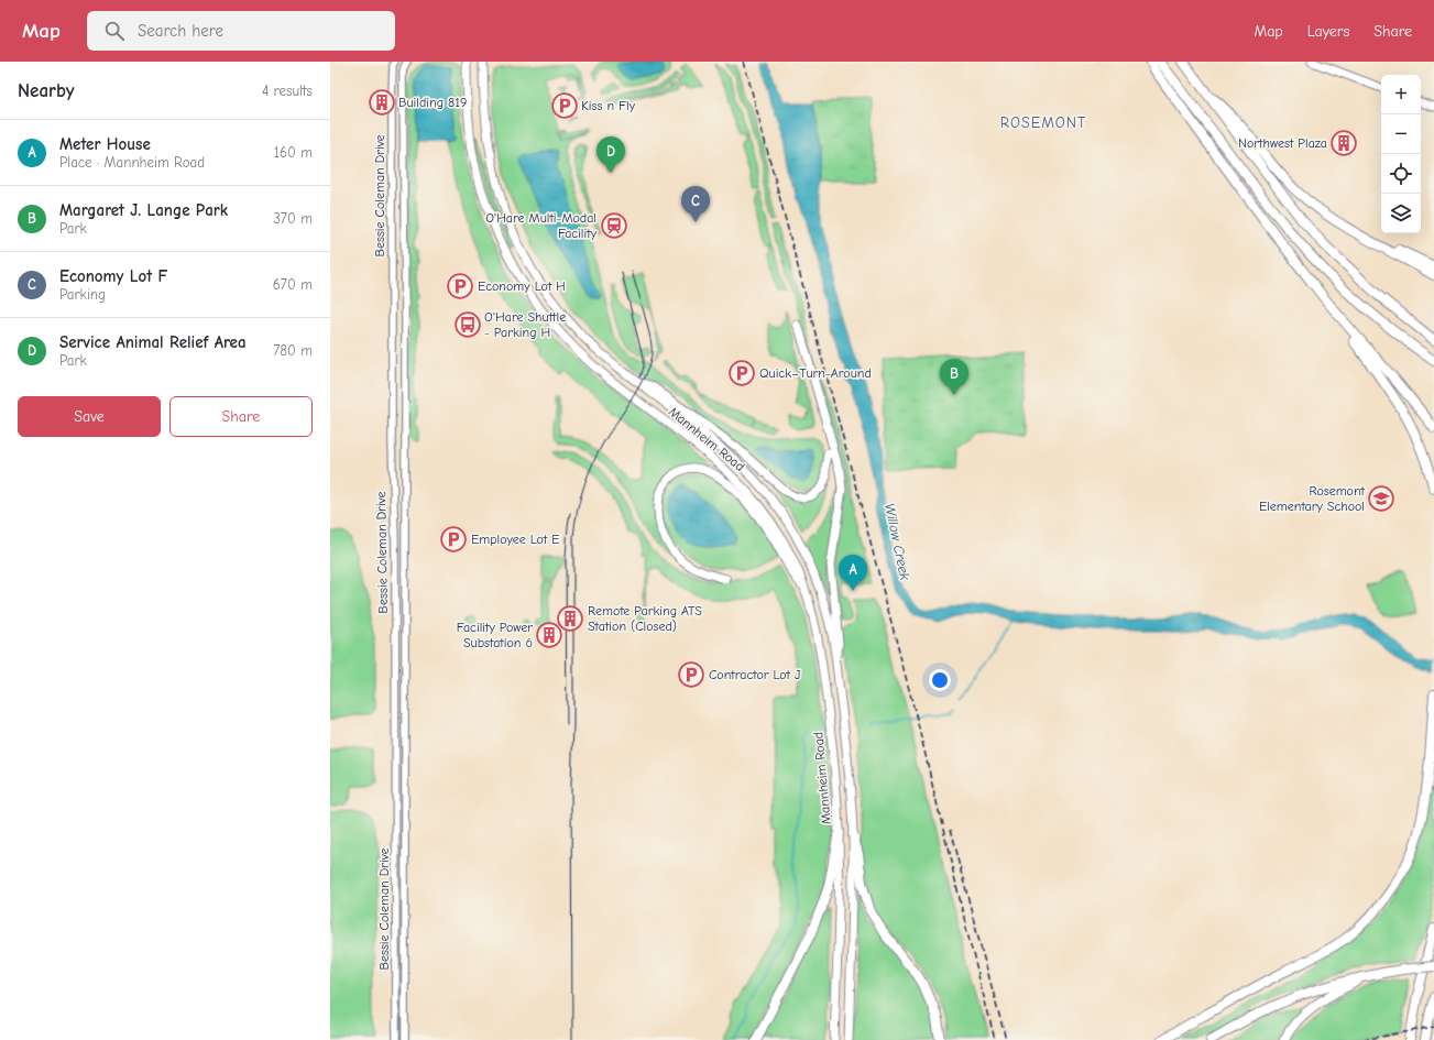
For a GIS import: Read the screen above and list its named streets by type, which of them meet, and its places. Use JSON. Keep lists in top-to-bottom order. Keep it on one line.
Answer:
{"streets":{"main road":["Mannheim Road"],"street":["Bessie Coleman Drive"]},"districts":["ROSEMONT"],"water":["Willow Creek"],"places":{"building":["Building 819","Northwest Plaza","Remote Parking ATS Station (Closed)","Facility Power Substation 6"],"parking":["Kiss n Fly","Economy Lot H","Quick–Turn-Around","Employee Lot E","Contractor Lot J"],"station":["O'Hare Multi-Modal Facility"],"bus stop":["O'Hare Shuttle - Parking H"],"school or university":["Rosemont Elementary School"]},"page":{"header":"Map","search":"Search here","nav":["Map","Layers","Share"],"heading":["Nearby","4 results"],"map_buttons":["+","−"],"list":[{"mark":"A","name":"Meter House","note":"Place · Mannheim Road","value":"160 m"},{"mark":"B","name":"Margaret J. Lange Park","note":"Park","value":"370 m"},{"mark":"C","name":"Economy Lot F","note":"Parking","value":"670 m"},{"mark":"D","name":"Service Animal Relief Area","note":"Park","value":"780 m"}],"pins":["D","C","B","A"],"buttons":["Save","Share"]}}
